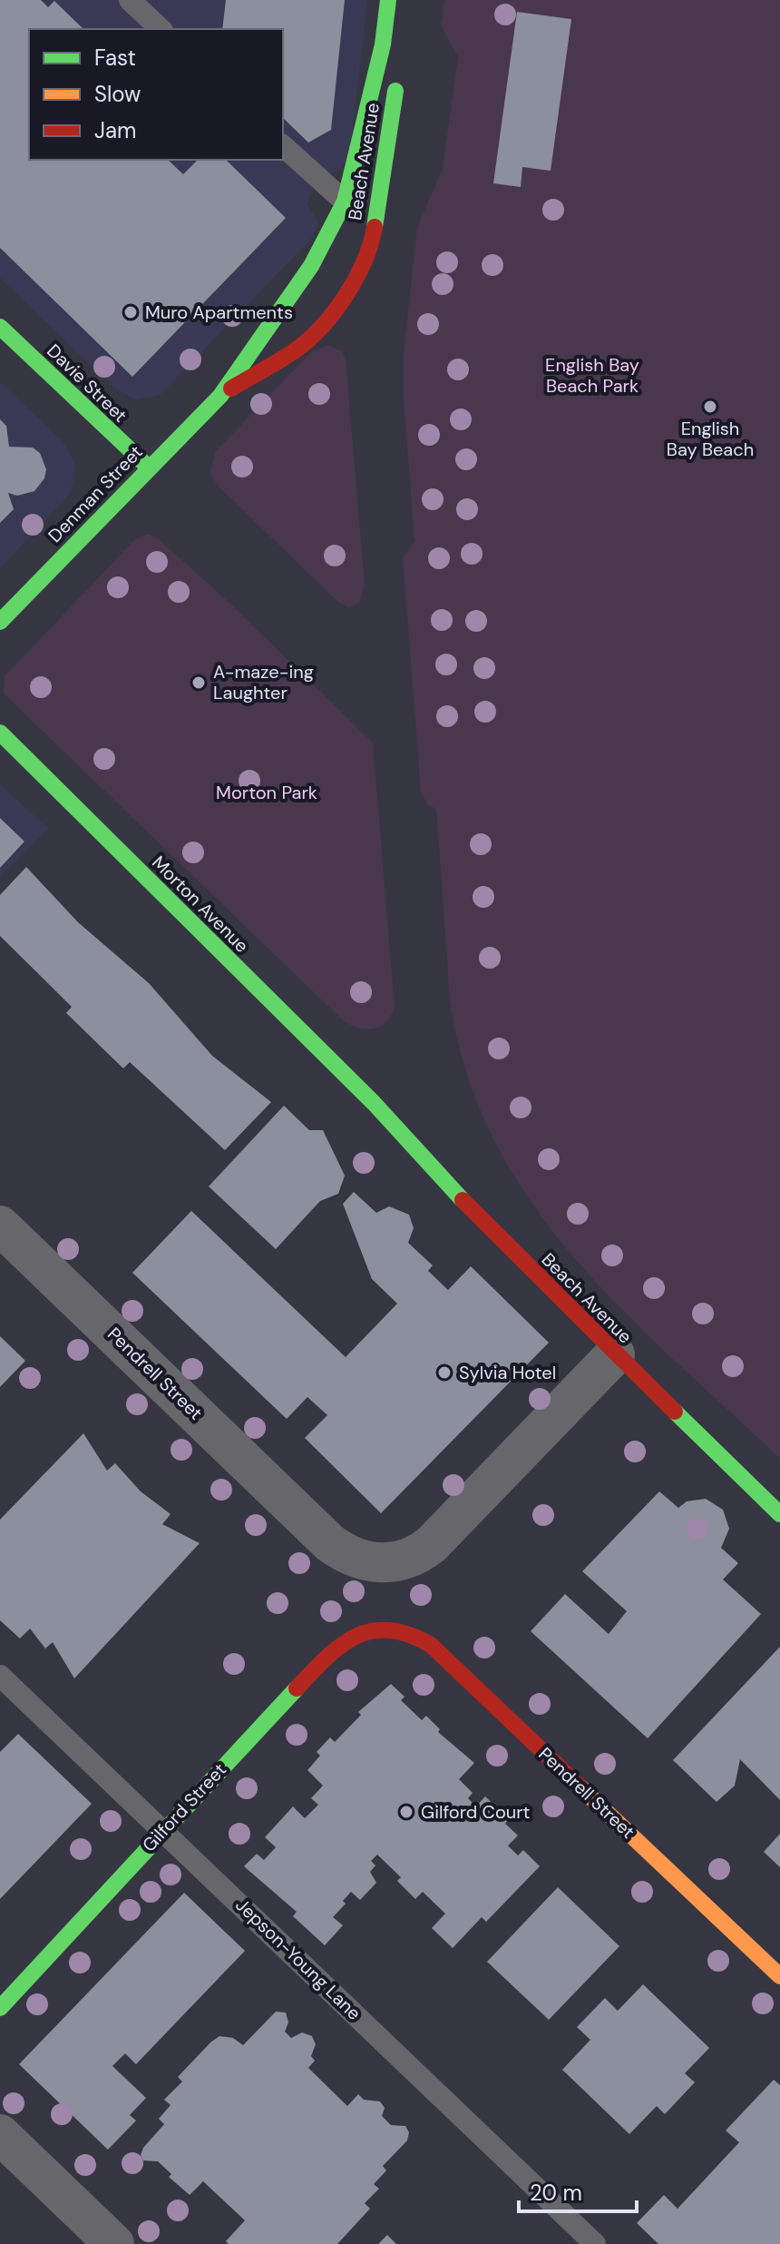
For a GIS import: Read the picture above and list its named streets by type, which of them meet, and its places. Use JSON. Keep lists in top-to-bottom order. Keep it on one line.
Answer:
{"streets":{"street":["Beach Avenue","Davie Street","Denman Street","Morton Avenue","Pendrell Street","Gilford Street"],"lane":["Jepson-Young Lane"]},"crossings":[["Beach Avenue","Denman Street"],["Beach Avenue","Morton Avenue"],["Beach Avenue","Pendrell Street"],["Davie Street","Denman Street"],["Pendrell Street","Gilford Street"],["Gilford Street","Jepson-Young Lane"]],"parks":["English Bay Beach Park","Morton Park"],"places":["Muro Apartments","English Bay Beach","A-maze-ing Laughter","Sylvia Hotel","Gilford Court"],"legend":["Fast","Slow","Jam"],"scale_bar":"20 m"}
